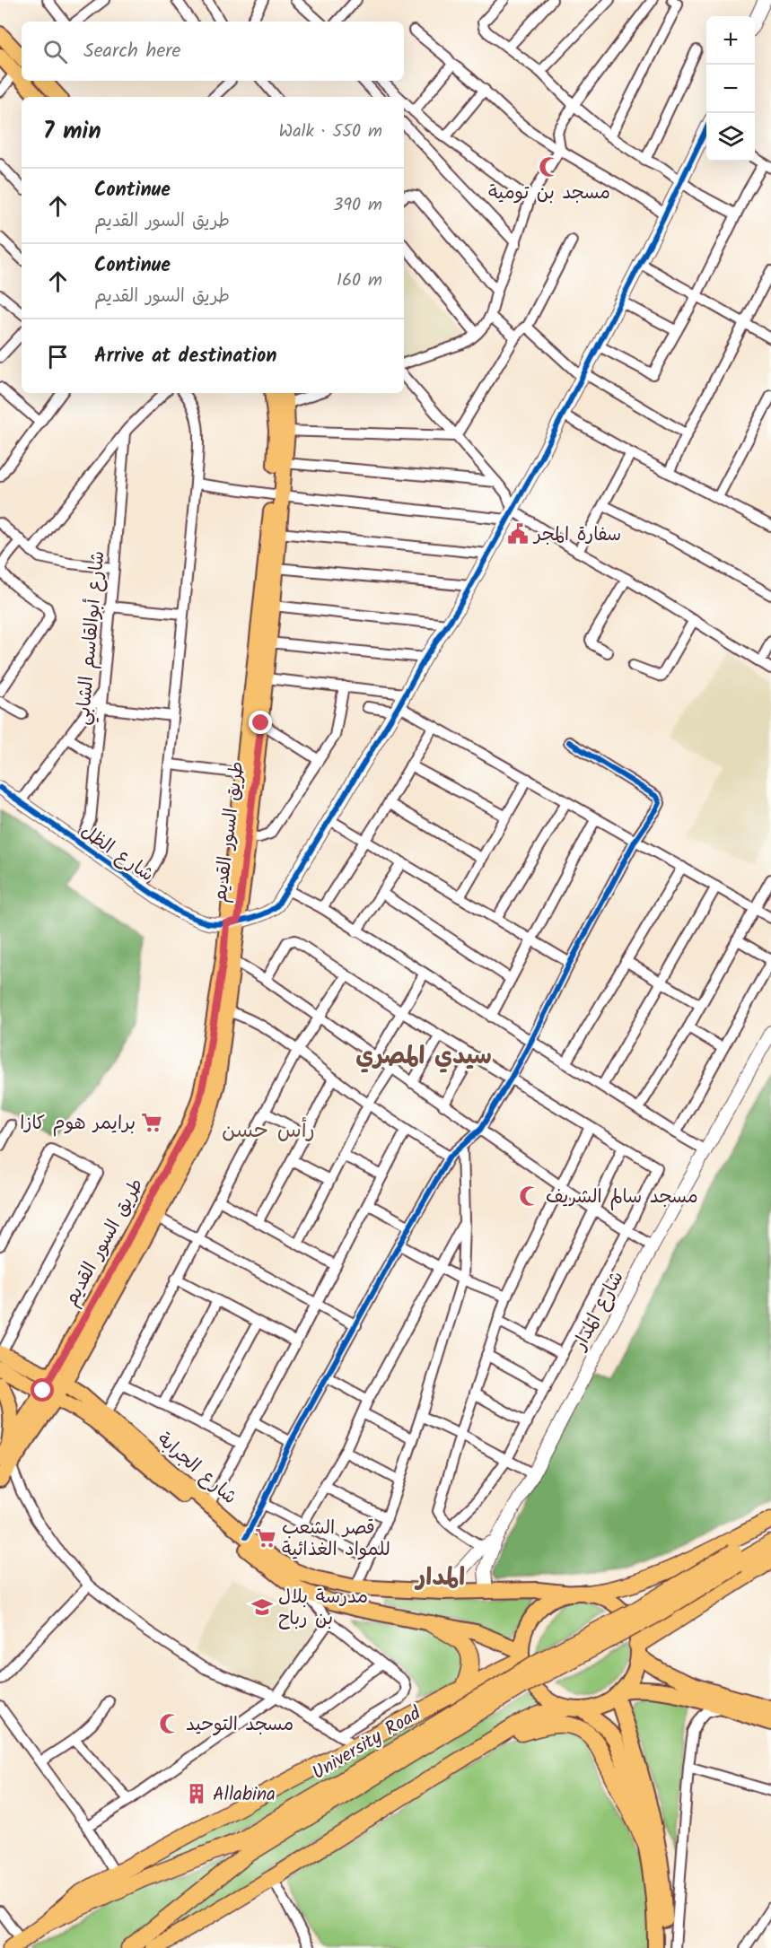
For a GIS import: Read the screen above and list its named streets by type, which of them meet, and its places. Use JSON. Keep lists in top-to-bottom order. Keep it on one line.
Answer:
{"streets":{"highway":["University Road"],"main road":["طريق السور القديم","شارع الجرابة"],"street":["شارع أبوالقاسم الشابي","شارع الظل","شارع المدار"]},"crossings":[["شارع أبوالقاسم الشابي","شارع الظل"],["طريق السور القديم","شارع الظل"],["طريق السور القديم","شارع الجرابة"],["شارع المدار","شارع الجرابة"]],"districts":["سيدي المصري","رأس حسن","المدار"],"places":{"mosque":["مسجد بن تومية","مسجد سالم الشريف","مسجد التوحيد"],"public building":["سفارة المجر"],"supermarket":["برايمر هوم كازا","قصر الشعب للمواد الغذائية"],"school or university":["مدرسة بلال بن رباح"],"building":["Allabina"]},"page":{"map_buttons":["+","−"],"search":"Search here","heading":["7 min","Walk · 550 m"],"list":[["Continue","طريق السور القديم","390 m"],["Continue","طريق السور القديم","160 m"],"Arrive at destination"]}}
